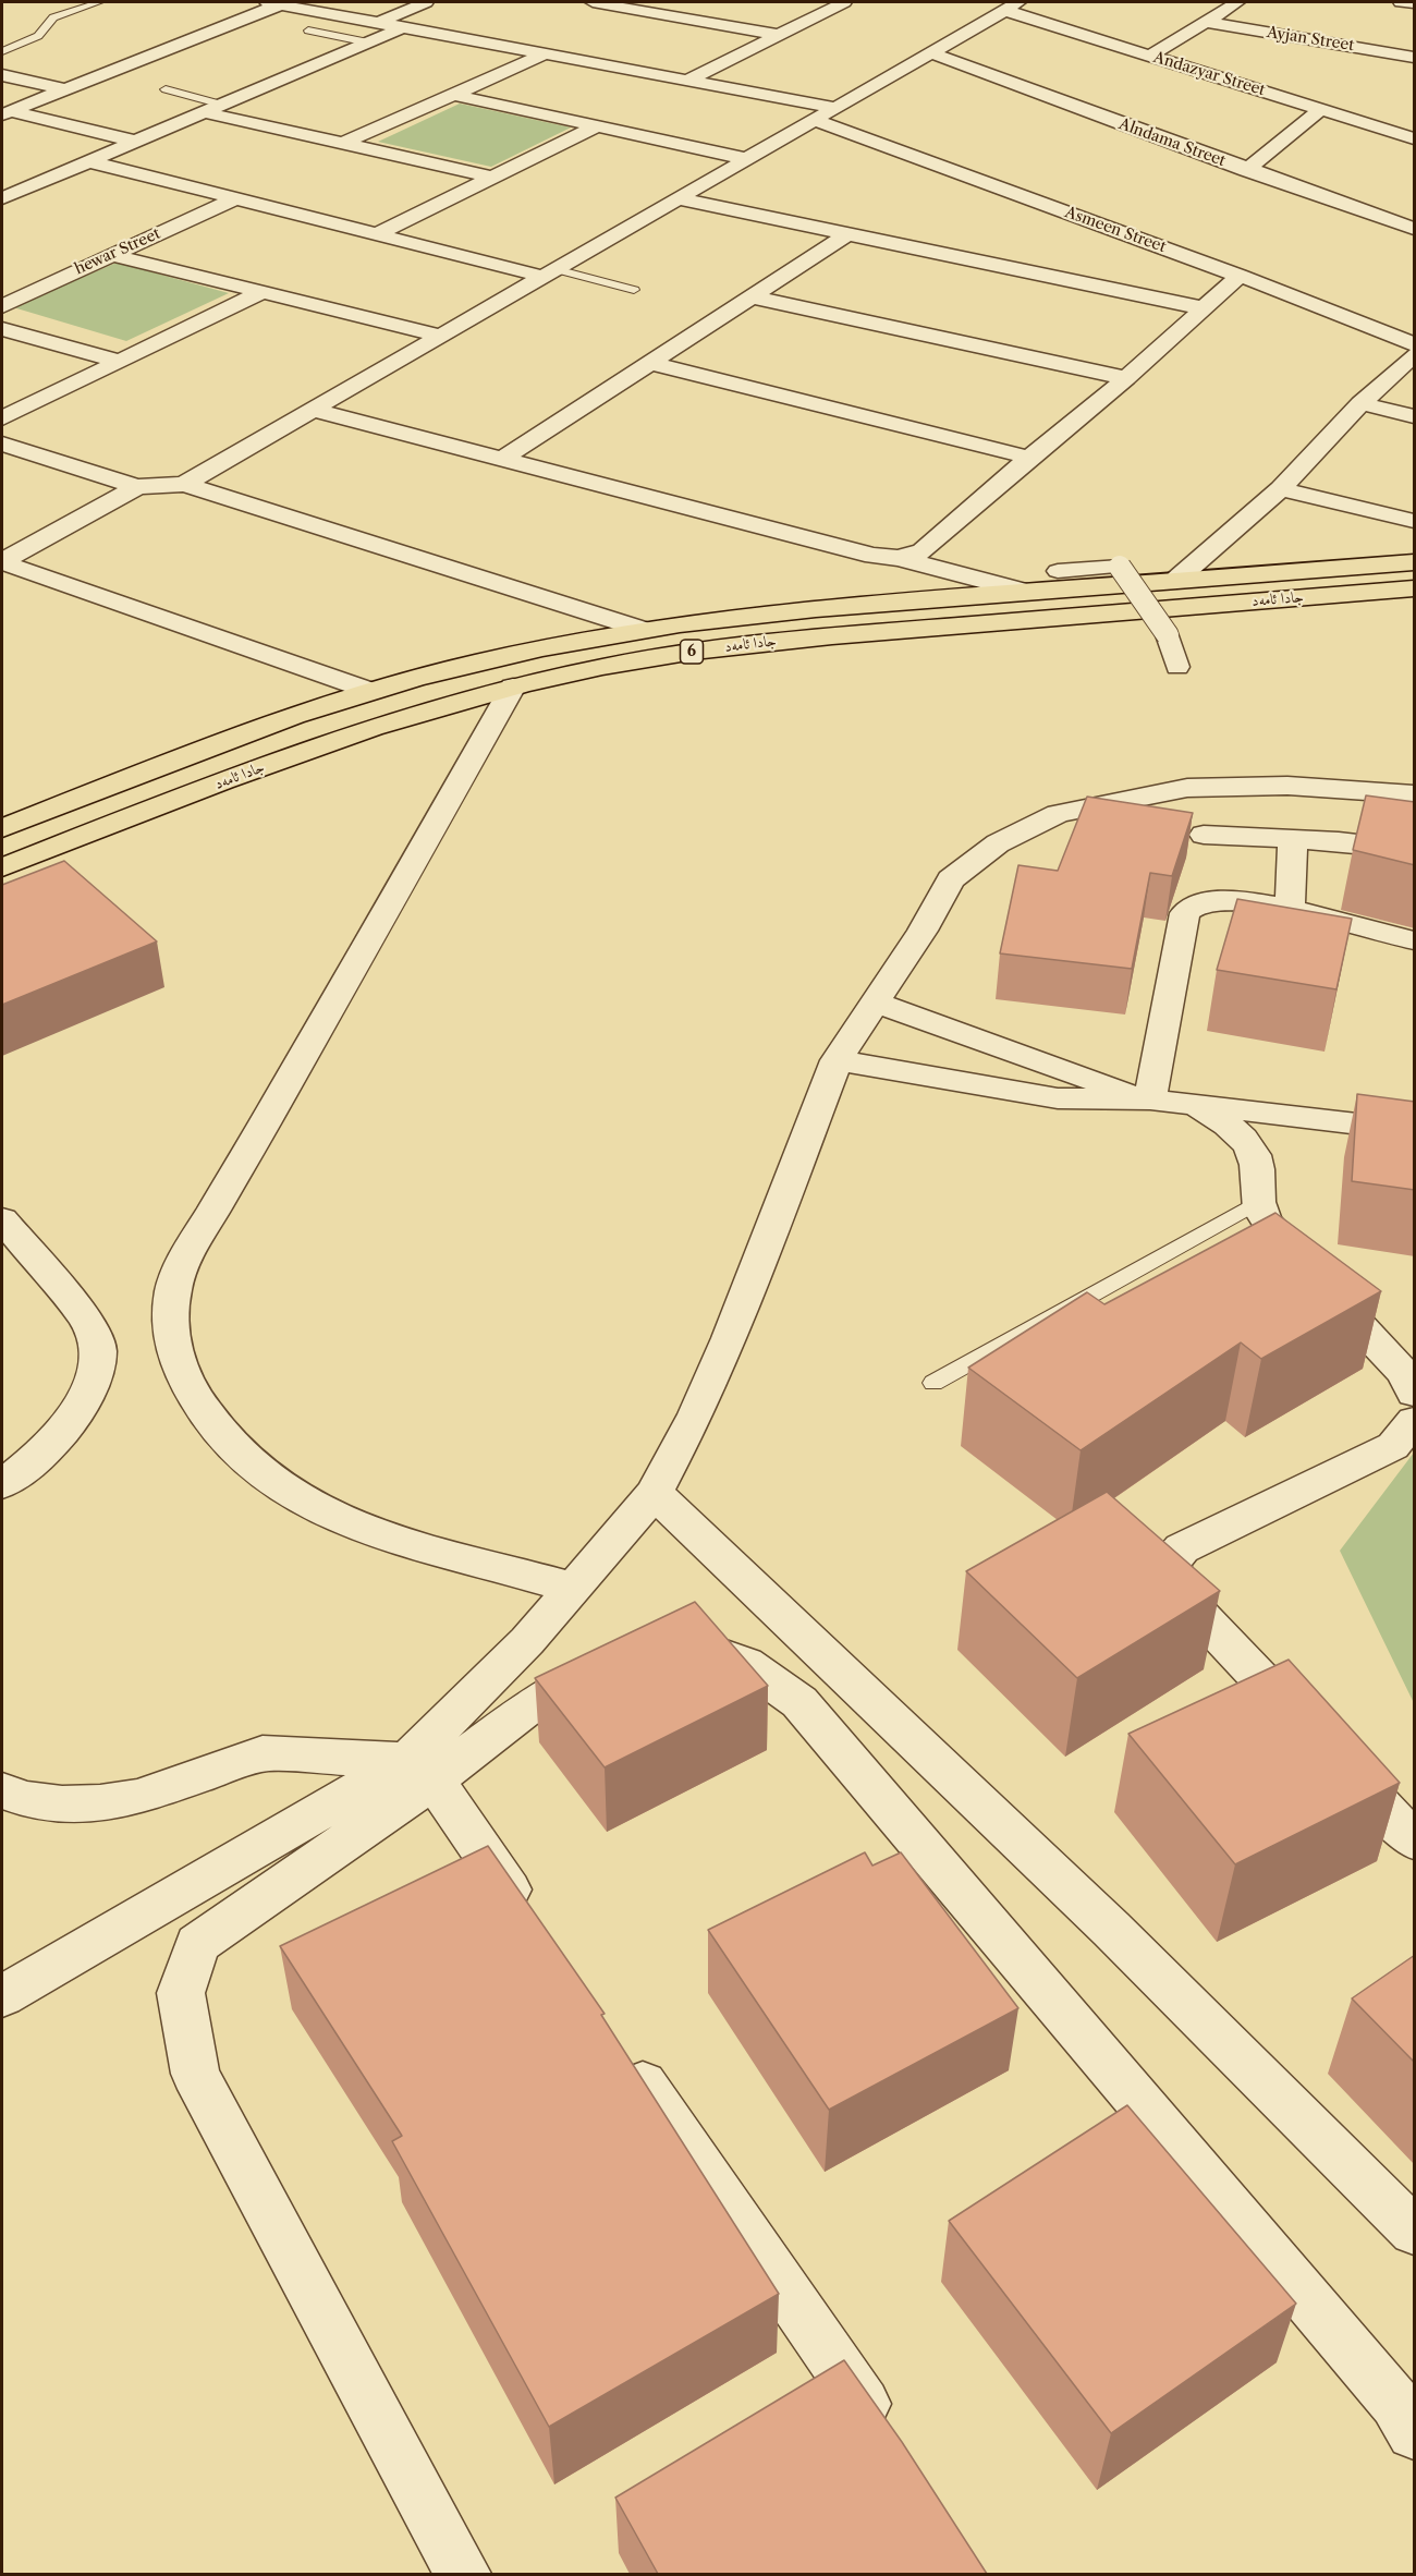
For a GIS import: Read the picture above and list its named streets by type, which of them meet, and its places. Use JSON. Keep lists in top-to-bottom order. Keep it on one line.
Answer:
{"streets":{"main road":["جادا ئامەد","6"],"street":["Ayjan Street","Andazyar Street","Alndama Street","Asmeen Street","hewar Street"]}}
